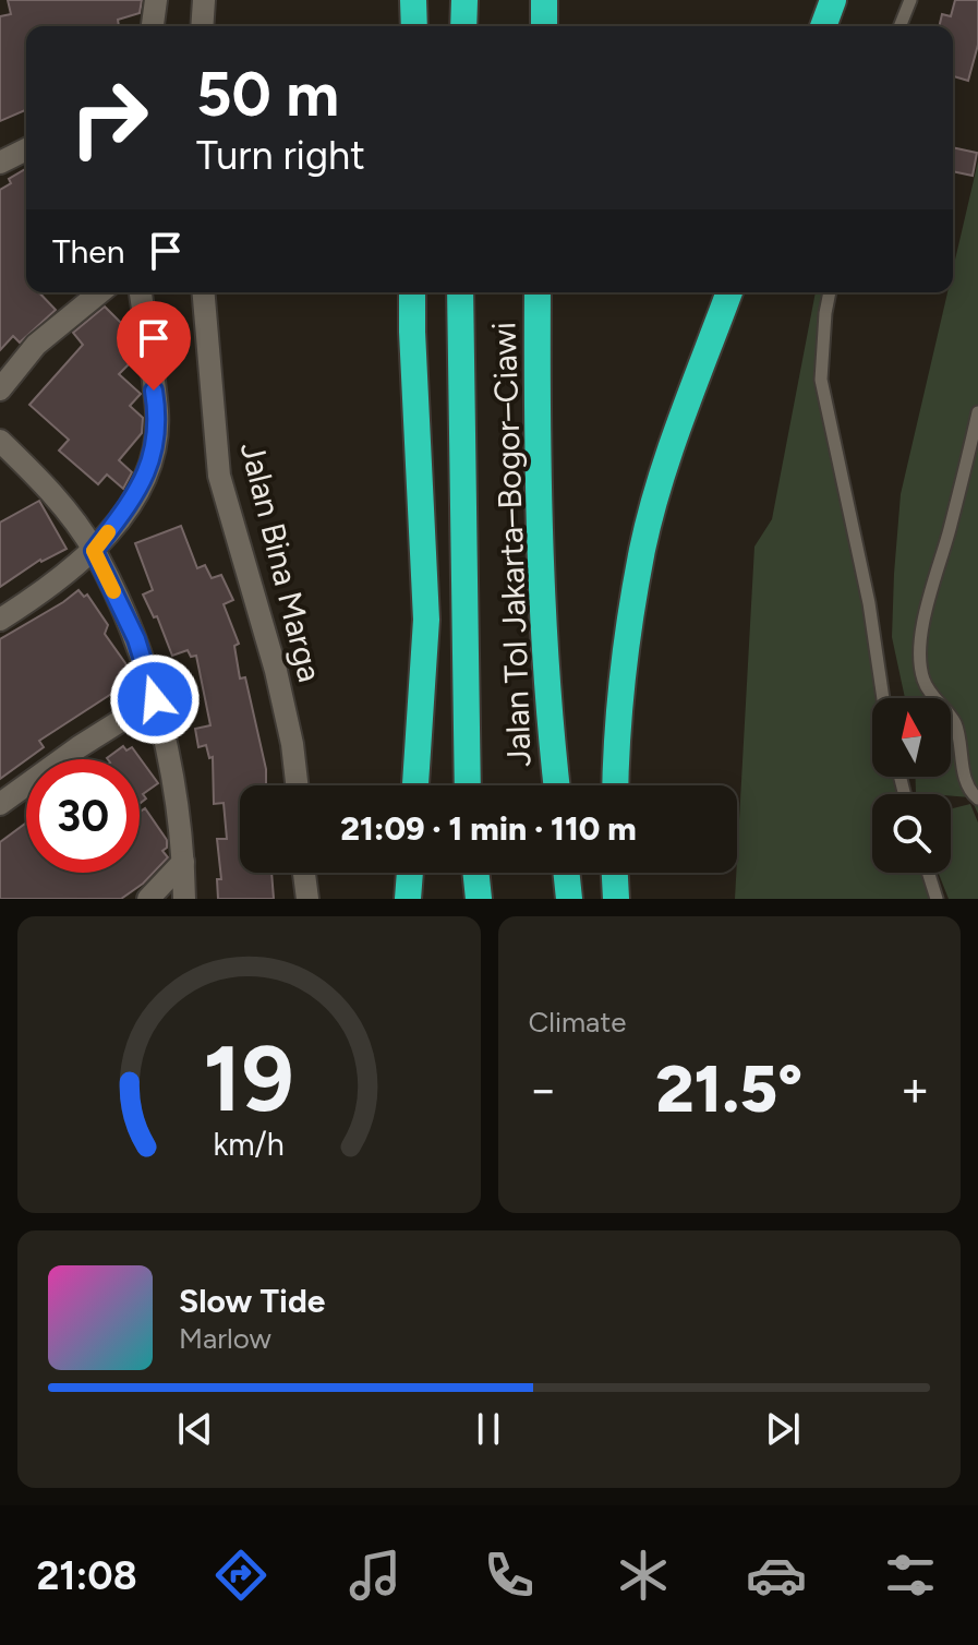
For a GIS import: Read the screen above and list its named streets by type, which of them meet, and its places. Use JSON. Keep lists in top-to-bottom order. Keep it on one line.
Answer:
{"streets":{"highway":["Jalan Tol Jakarta–Bogor–Ciawi"],"street":["Jalan Bina Marga"]},"north":"top","page":{"turn":["50 m","Turn right"],"then":"Then","limit":"30","trip":"21:09 · 1 min · 110 m","tile":"Climate","heat":["−","21.5°","+"],"song":["Slow Tide","Marlow"],"tabs":"21:08","gauge":["19","km/h"]}}
